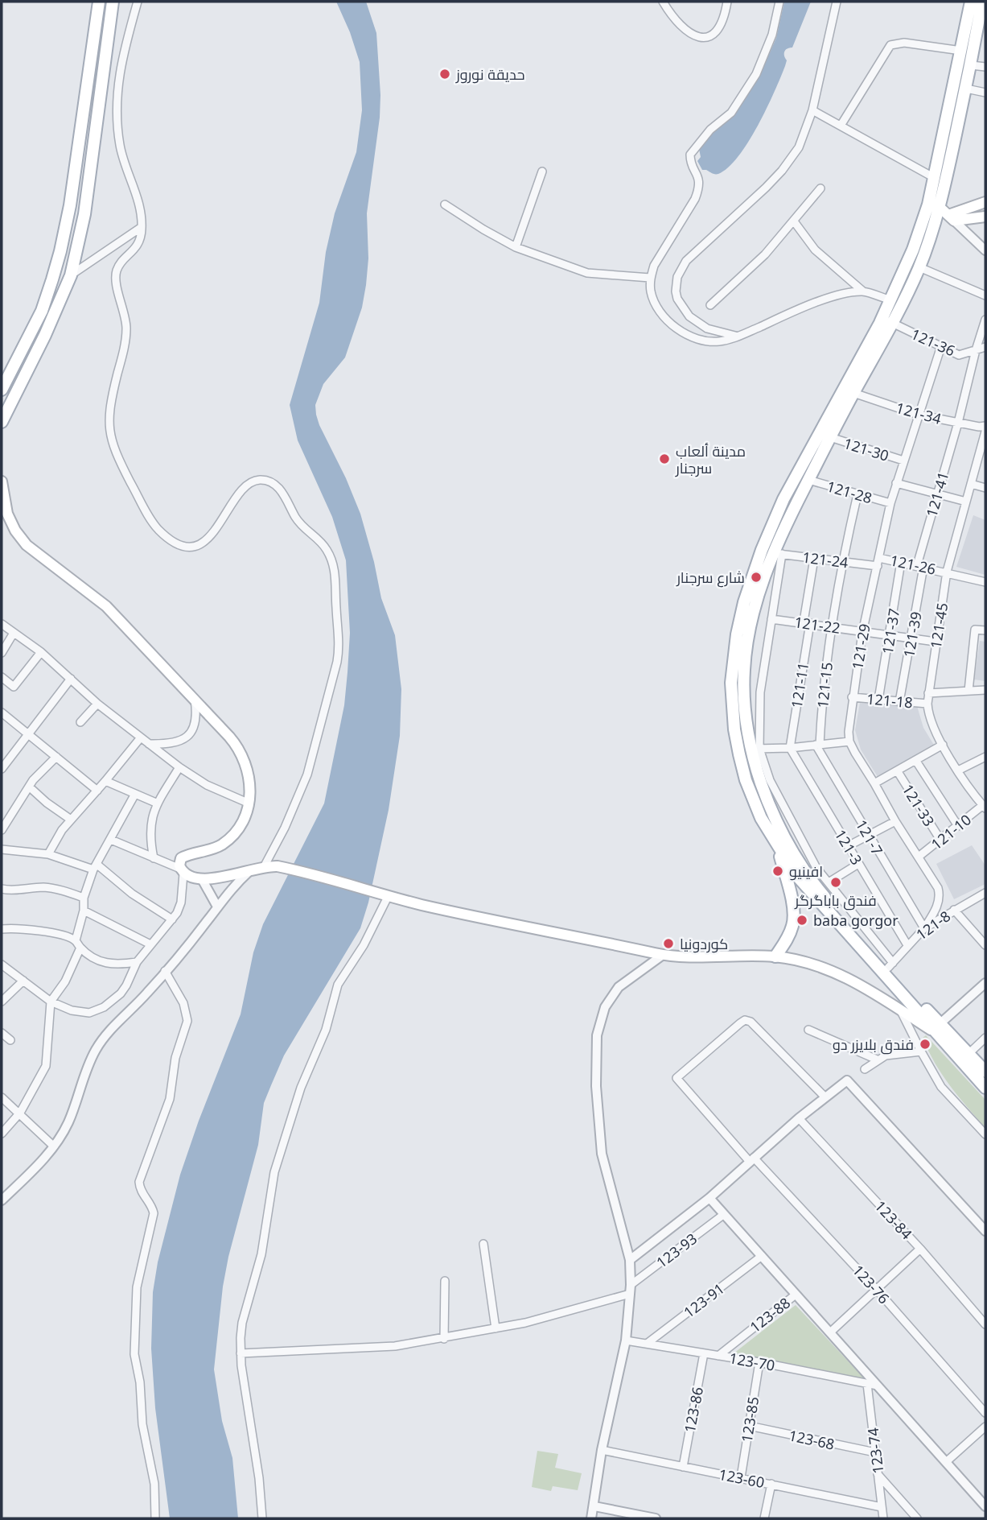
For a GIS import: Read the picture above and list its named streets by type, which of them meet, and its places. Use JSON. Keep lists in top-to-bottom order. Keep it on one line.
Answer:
{"streets":{"street":["121-36","121-34","121-30","121-28","121-41","121-24","121-26","121-22","121-45","121-37","121-39","121-29","121-11","121-15","121-18","121-33","121-10","121-7","121-3","121-8","123-84","123-93","123-76","123-91","123-88","123-70","123-86","123-85","123-68","123-74","123-60"]},"crossings":[["121-36","121-41"],["121-36","121-29"],["121-34","121-41"],["121-34","121-29"],["121-30","121-29"],["121-28","121-29"],["121-28","121-15"],["121-41","121-26"],["121-41","121-39"],["121-24","121-26"],["121-24","121-29"],["121-24","121-11"],["121-24","121-15"],["121-26","121-45"],["121-26","121-37"],["121-26","121-39"],["121-26","121-29"],["121-22","121-45"],["121-22","121-37"],["121-22","121-39"],["121-22","121-29"],["121-22","121-11"],["121-22","121-15"],["121-45","121-18"],["121-45","121-10"],["121-37","121-18"],["121-39","121-18"],["121-29","121-18"],["121-11","121-3"],["121-15","121-7"],["121-33","121-10"],["121-7","121-8"],["121-3","121-8"],["123-91","123-70"],["123-88","123-70"],["123-70","123-86"],["123-70","123-85"],["123-70","123-74"],["123-86","123-60"],["123-85","123-68"],["123-85","123-60"],["123-68","123-74"],["123-74","123-60"]],"places":["حديقة نوروز","مدينة ألعاب سرجنار","شارع سرجنار","افينيو","فندق باباگرگر","baba gorgor","كوردونيا","فندق بلايزر دو"]}
